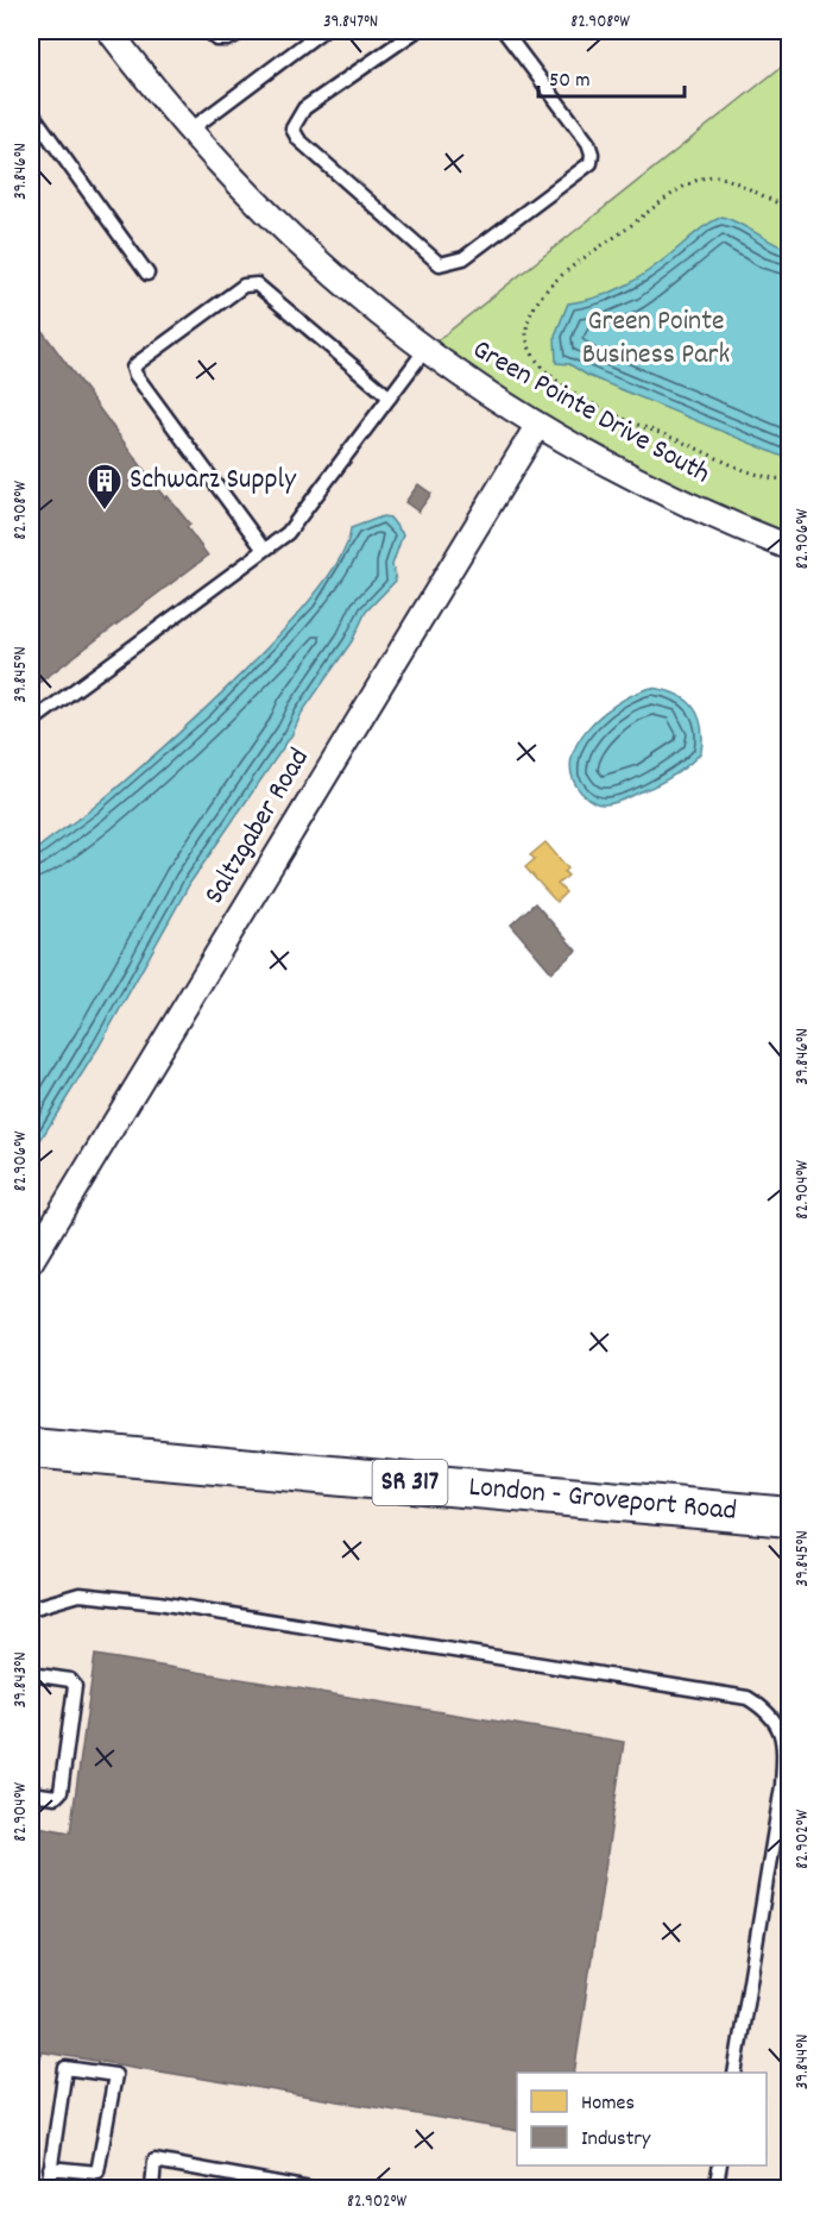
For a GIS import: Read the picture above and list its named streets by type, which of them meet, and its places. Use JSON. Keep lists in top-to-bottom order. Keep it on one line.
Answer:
{"streets":{"main road":["SR 317","London - Groveport Road"],"street":["Green Pointe Drive South","Saltzgaber Road"]},"crossings":[["Green Pointe Drive South","Saltzgaber Road"]],"parks":["Green Pointe Business Park"],"places":{"building":["Schwarz Supply"]},"legend":["Homes","Industry"],"scale_bar":"50 m","coordinates":["39.847°N","82.908°W","39.846°N","82.906°W","39.845°N","82.904°W","39.843°N","82.902°W","39.844°N"]}
